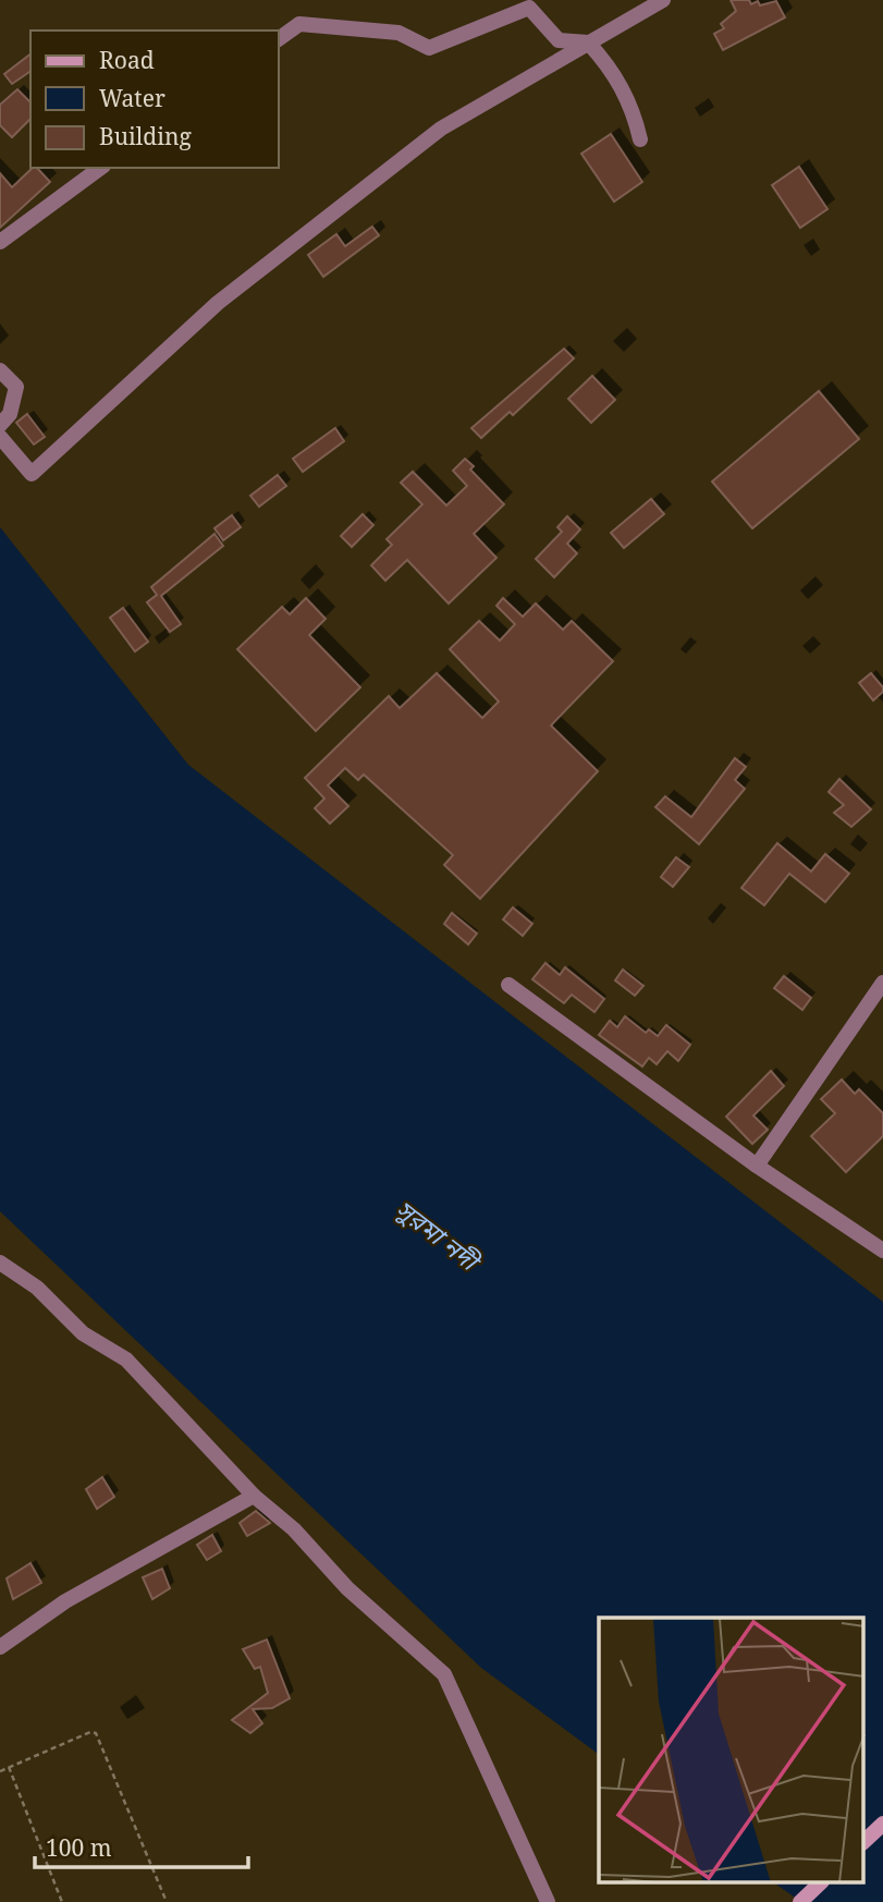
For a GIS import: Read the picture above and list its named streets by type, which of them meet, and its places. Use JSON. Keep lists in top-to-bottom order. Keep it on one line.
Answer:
{"water":["সুরমা নদী"],"legend":["Road","Water","Building"],"scale_bar":"100 m"}
